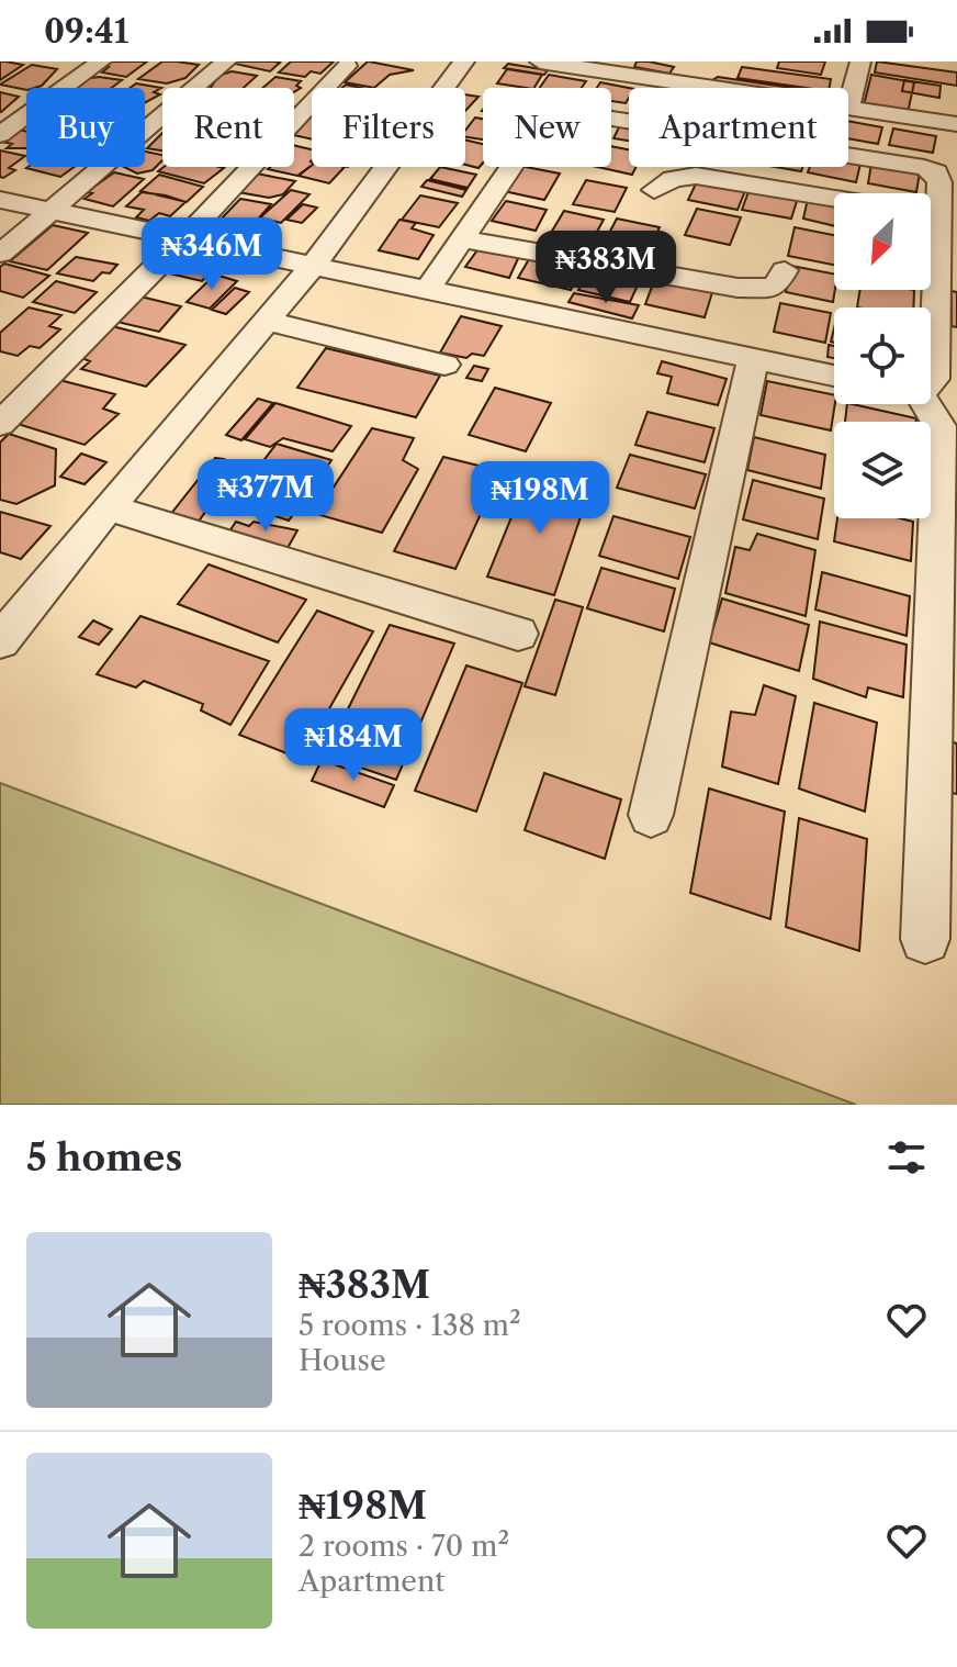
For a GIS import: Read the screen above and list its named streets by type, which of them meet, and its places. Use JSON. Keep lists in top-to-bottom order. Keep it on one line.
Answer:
{"north":"bottom left","page":{"status":"09:41","chip":["Buy","Rent","Filters","New","Apartment"],"price":["₦346M","₦383M","₦377M","₦198M","₦184M"],"heading":"5 homes","list":[{"name":"₦383M","note":"5 rooms · 138 m² · House"},{"name":"₦198M","note":"2 rooms · 70 m² · Apartment"}]}}
